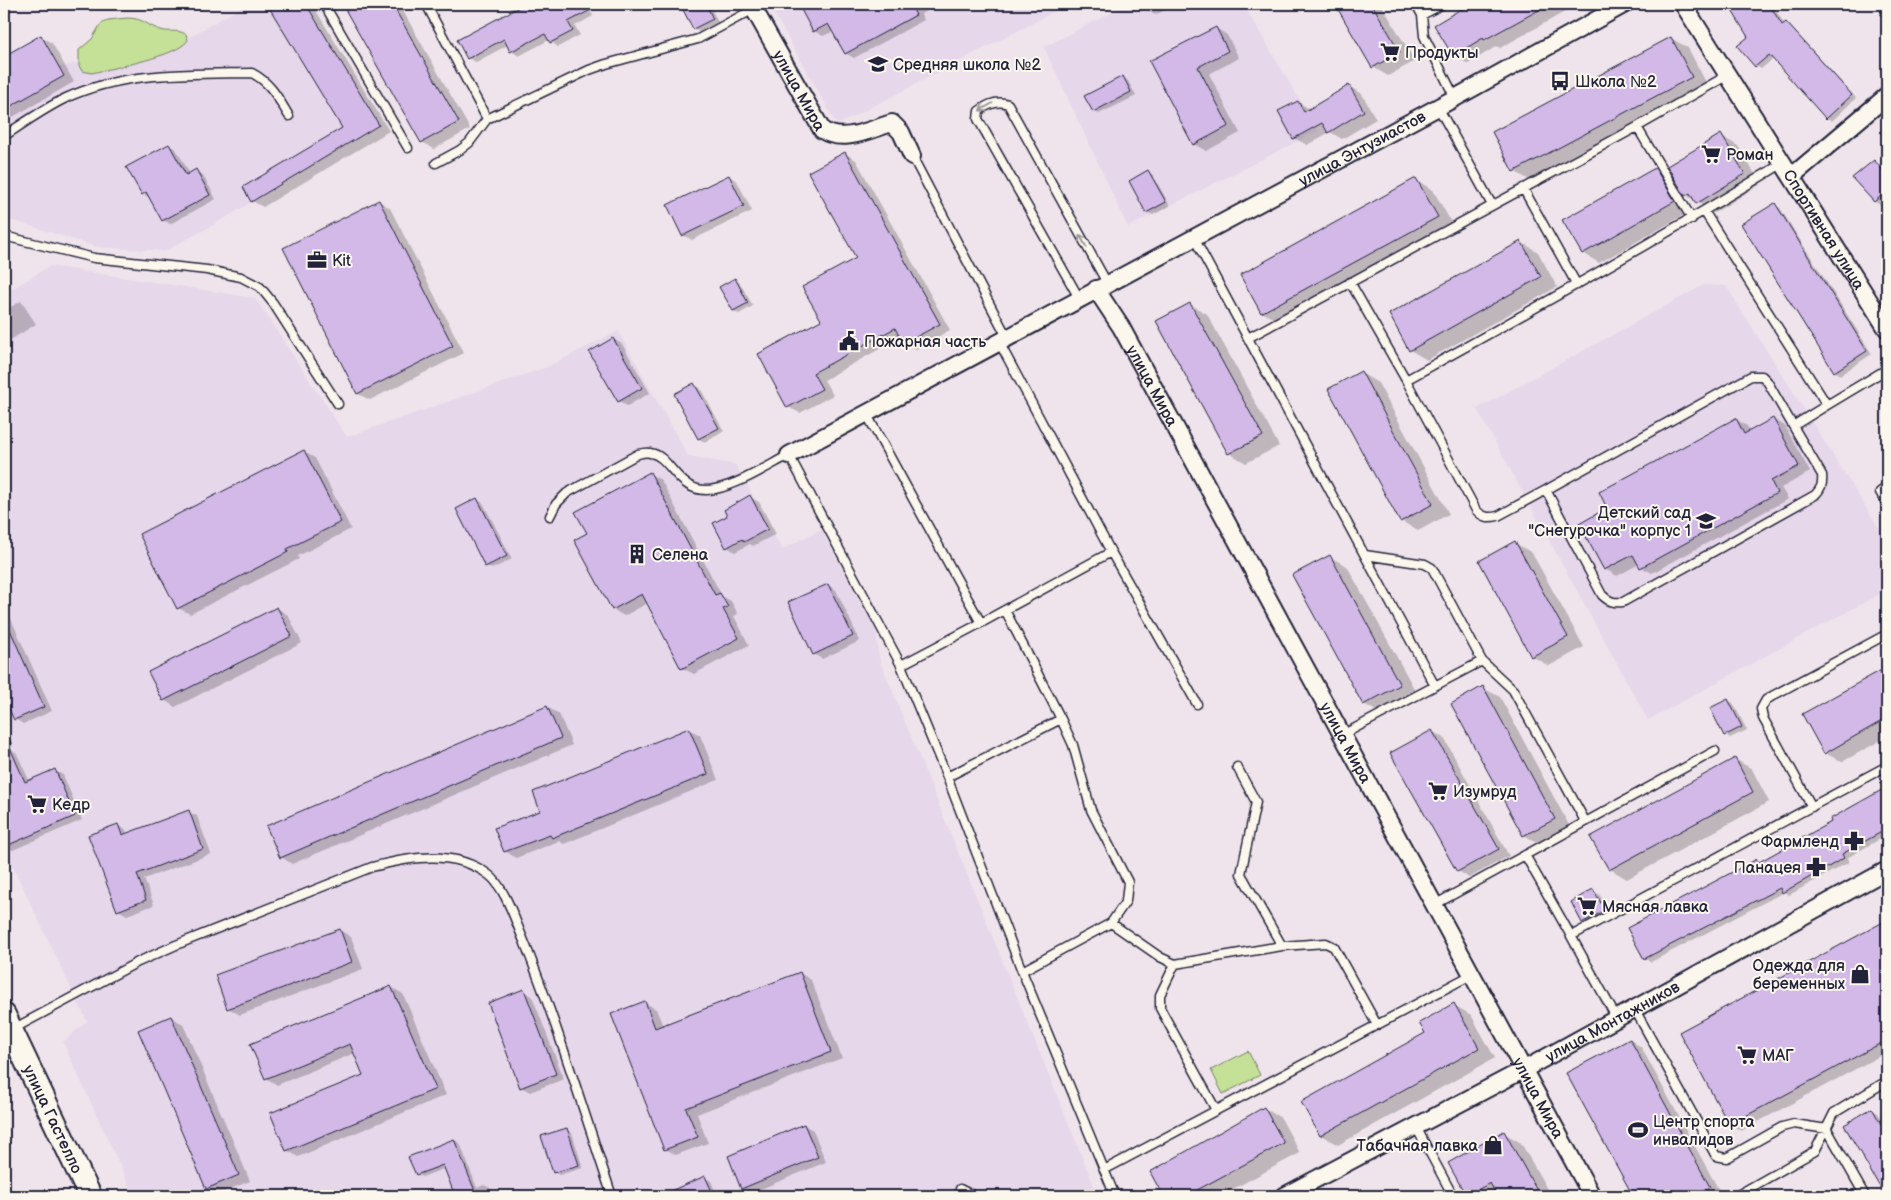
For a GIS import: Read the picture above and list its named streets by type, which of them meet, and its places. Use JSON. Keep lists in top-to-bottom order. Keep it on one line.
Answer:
{"streets":{"street":["улица Мира","улица Энтузиастов","Спортивная улица","улица Монтажников","улица Гастелло"]},"crossings":[["улица Мира","улица Энтузиастов"],["улица Мира","улица Монтажников"]],"places":{"supermarket":["Продукты","Роман","Изумруд","Кедр","Мясная лавка","МАГ"],"school or university":["Средняя школа №2","Детский сад \"Снегурочка\" корпус 1"],"bus stop":["Школа №2"],"office":["Kit"],"public building":["Пожарная часть"],"building":["Селена"],"pharmacy":["Фармленд","Панацея"],"shop":["Одежда для беременных","Табачная лавка"],"sports":["Центр спорта инвалидов"]}}
